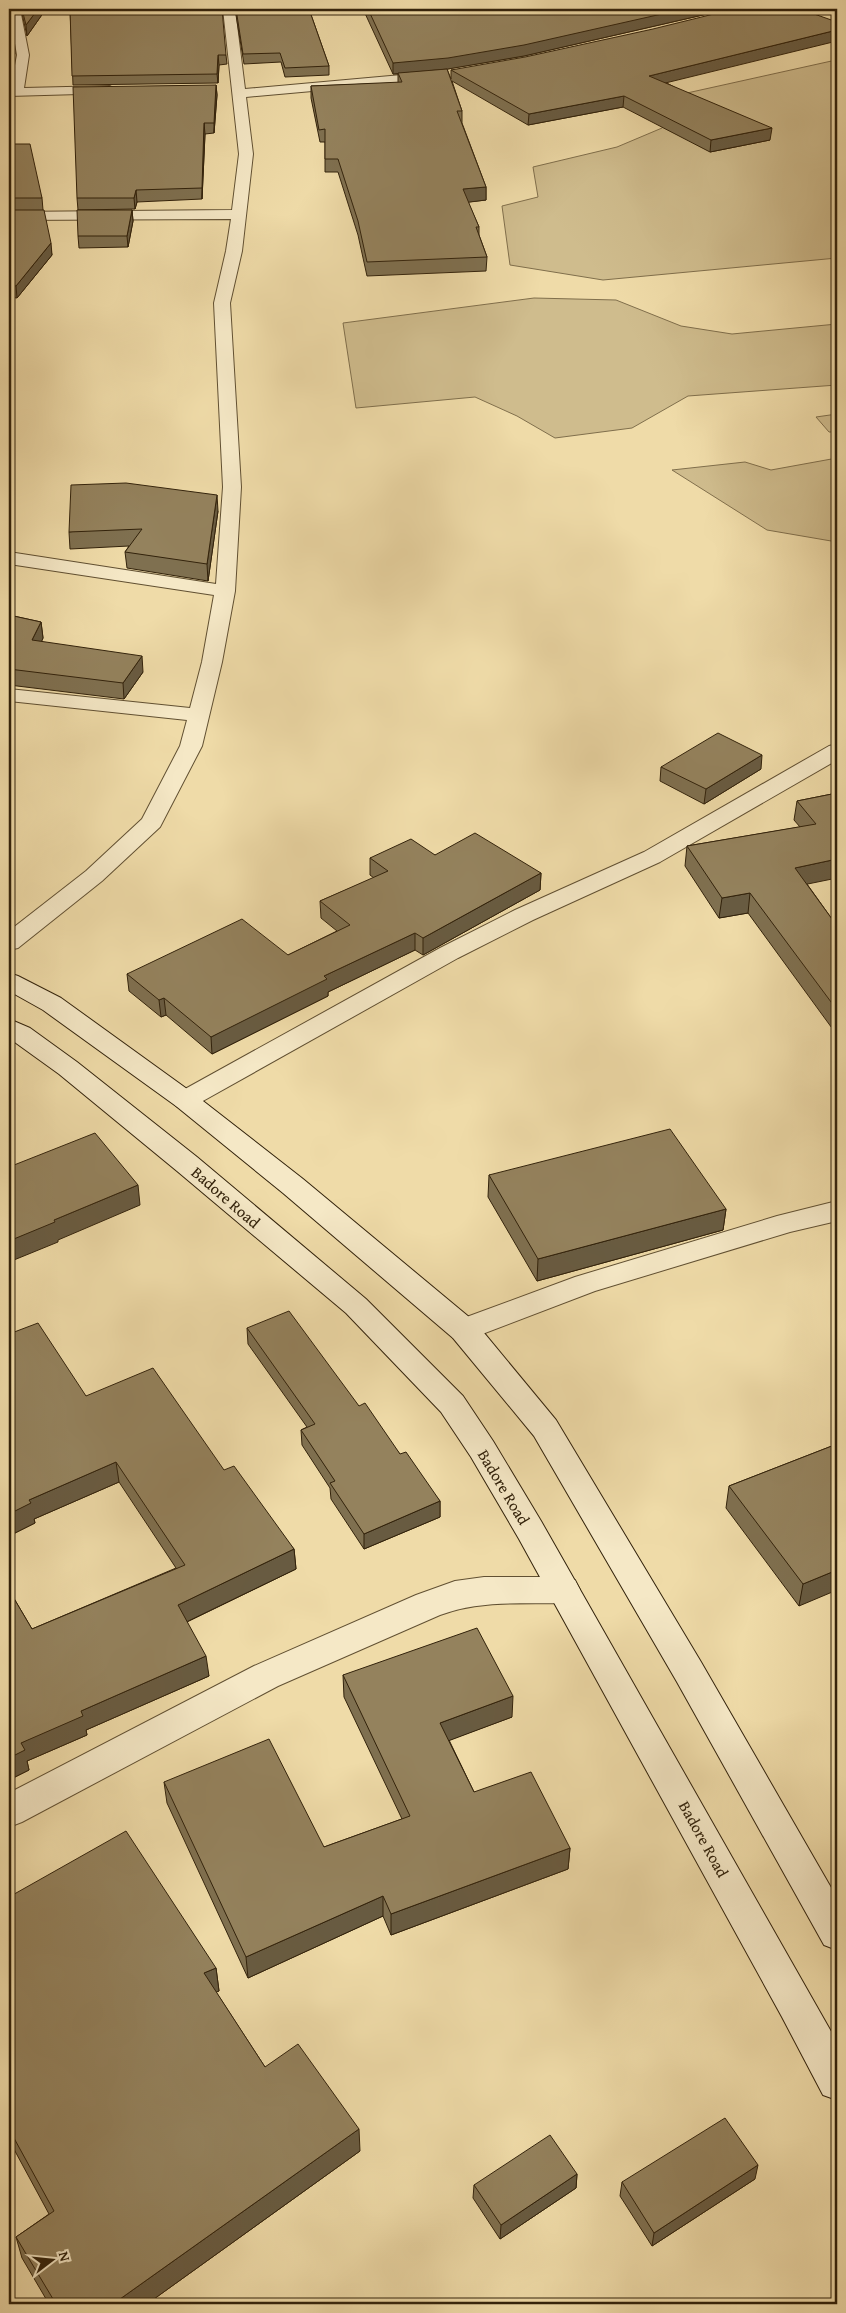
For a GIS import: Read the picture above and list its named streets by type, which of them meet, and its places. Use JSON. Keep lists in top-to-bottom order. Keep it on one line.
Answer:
{"streets":{"street":["Badore Road"]},"north":"right"}
